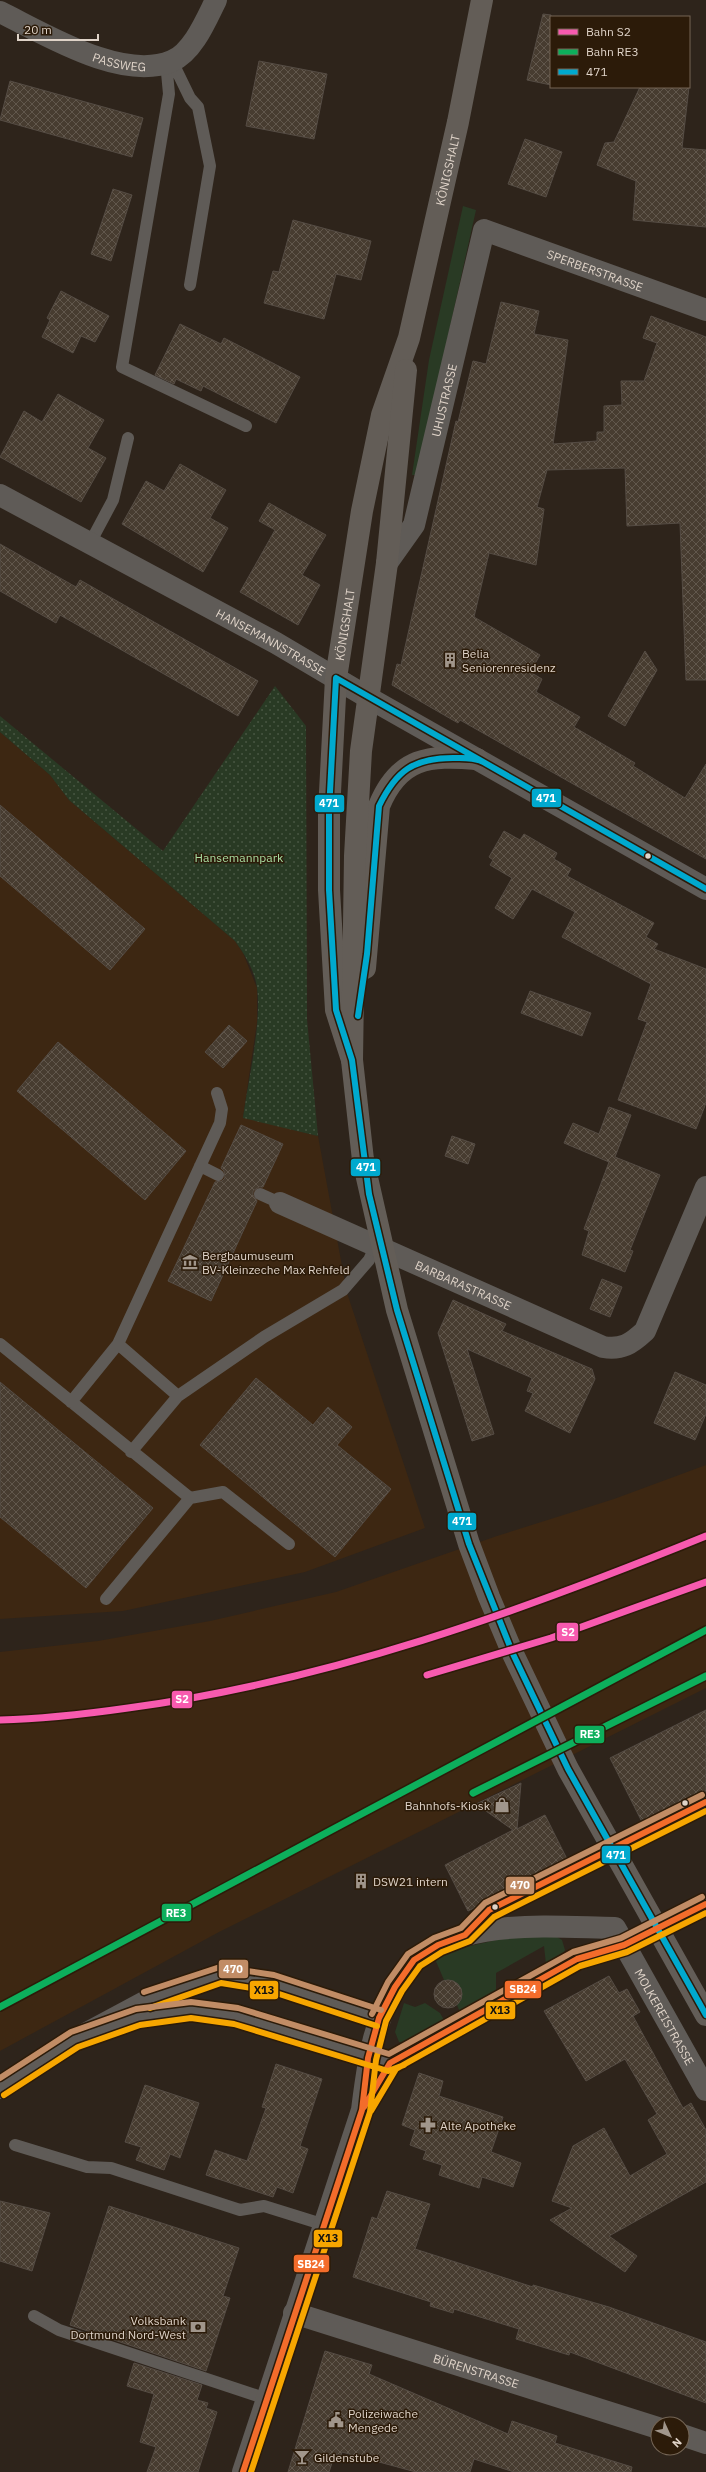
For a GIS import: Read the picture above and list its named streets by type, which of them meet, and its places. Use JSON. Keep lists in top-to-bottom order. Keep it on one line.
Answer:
{"streets":{"main road":["KÖNIGSHALT"],"street":["PASSWEG","SPERBERSTRASSE","UHUSTRASSE","HANSEMANNSTRASSE","BARBARASTRASSE","MOLKEREISTRASSE","BÜRENSTRASSE"]},"crossings":[["KÖNIGSHALT","UHUSTRASSE"],["KÖNIGSHALT","HANSEMANNSTRASSE"],["SPERBERSTRASSE","UHUSTRASSE"]],"parks":["Hansemannpark"],"places":{"building":["Belia Seniorenresidenz","DSW21 intern"],"museum":["Bergbaumuseum BV-Kleinzeche Max Rehfeld"],"shop":["Bahnhofs-Kiosk"],"pharmacy":["Alte Apotheke"],"bank":["Volksbank Dortmund Nord-West"],"public building":["Polizeiwache Mengede"],"bar":["Gildenstube"]},"lines":["transit line 471","rail line S2","rail line RE3","transit line 470","transit line SB24","transit line X13"],"legend":["Bahn S2","Bahn RE3","471"],"scale_bar":"20 m","north":"bottom right"}
